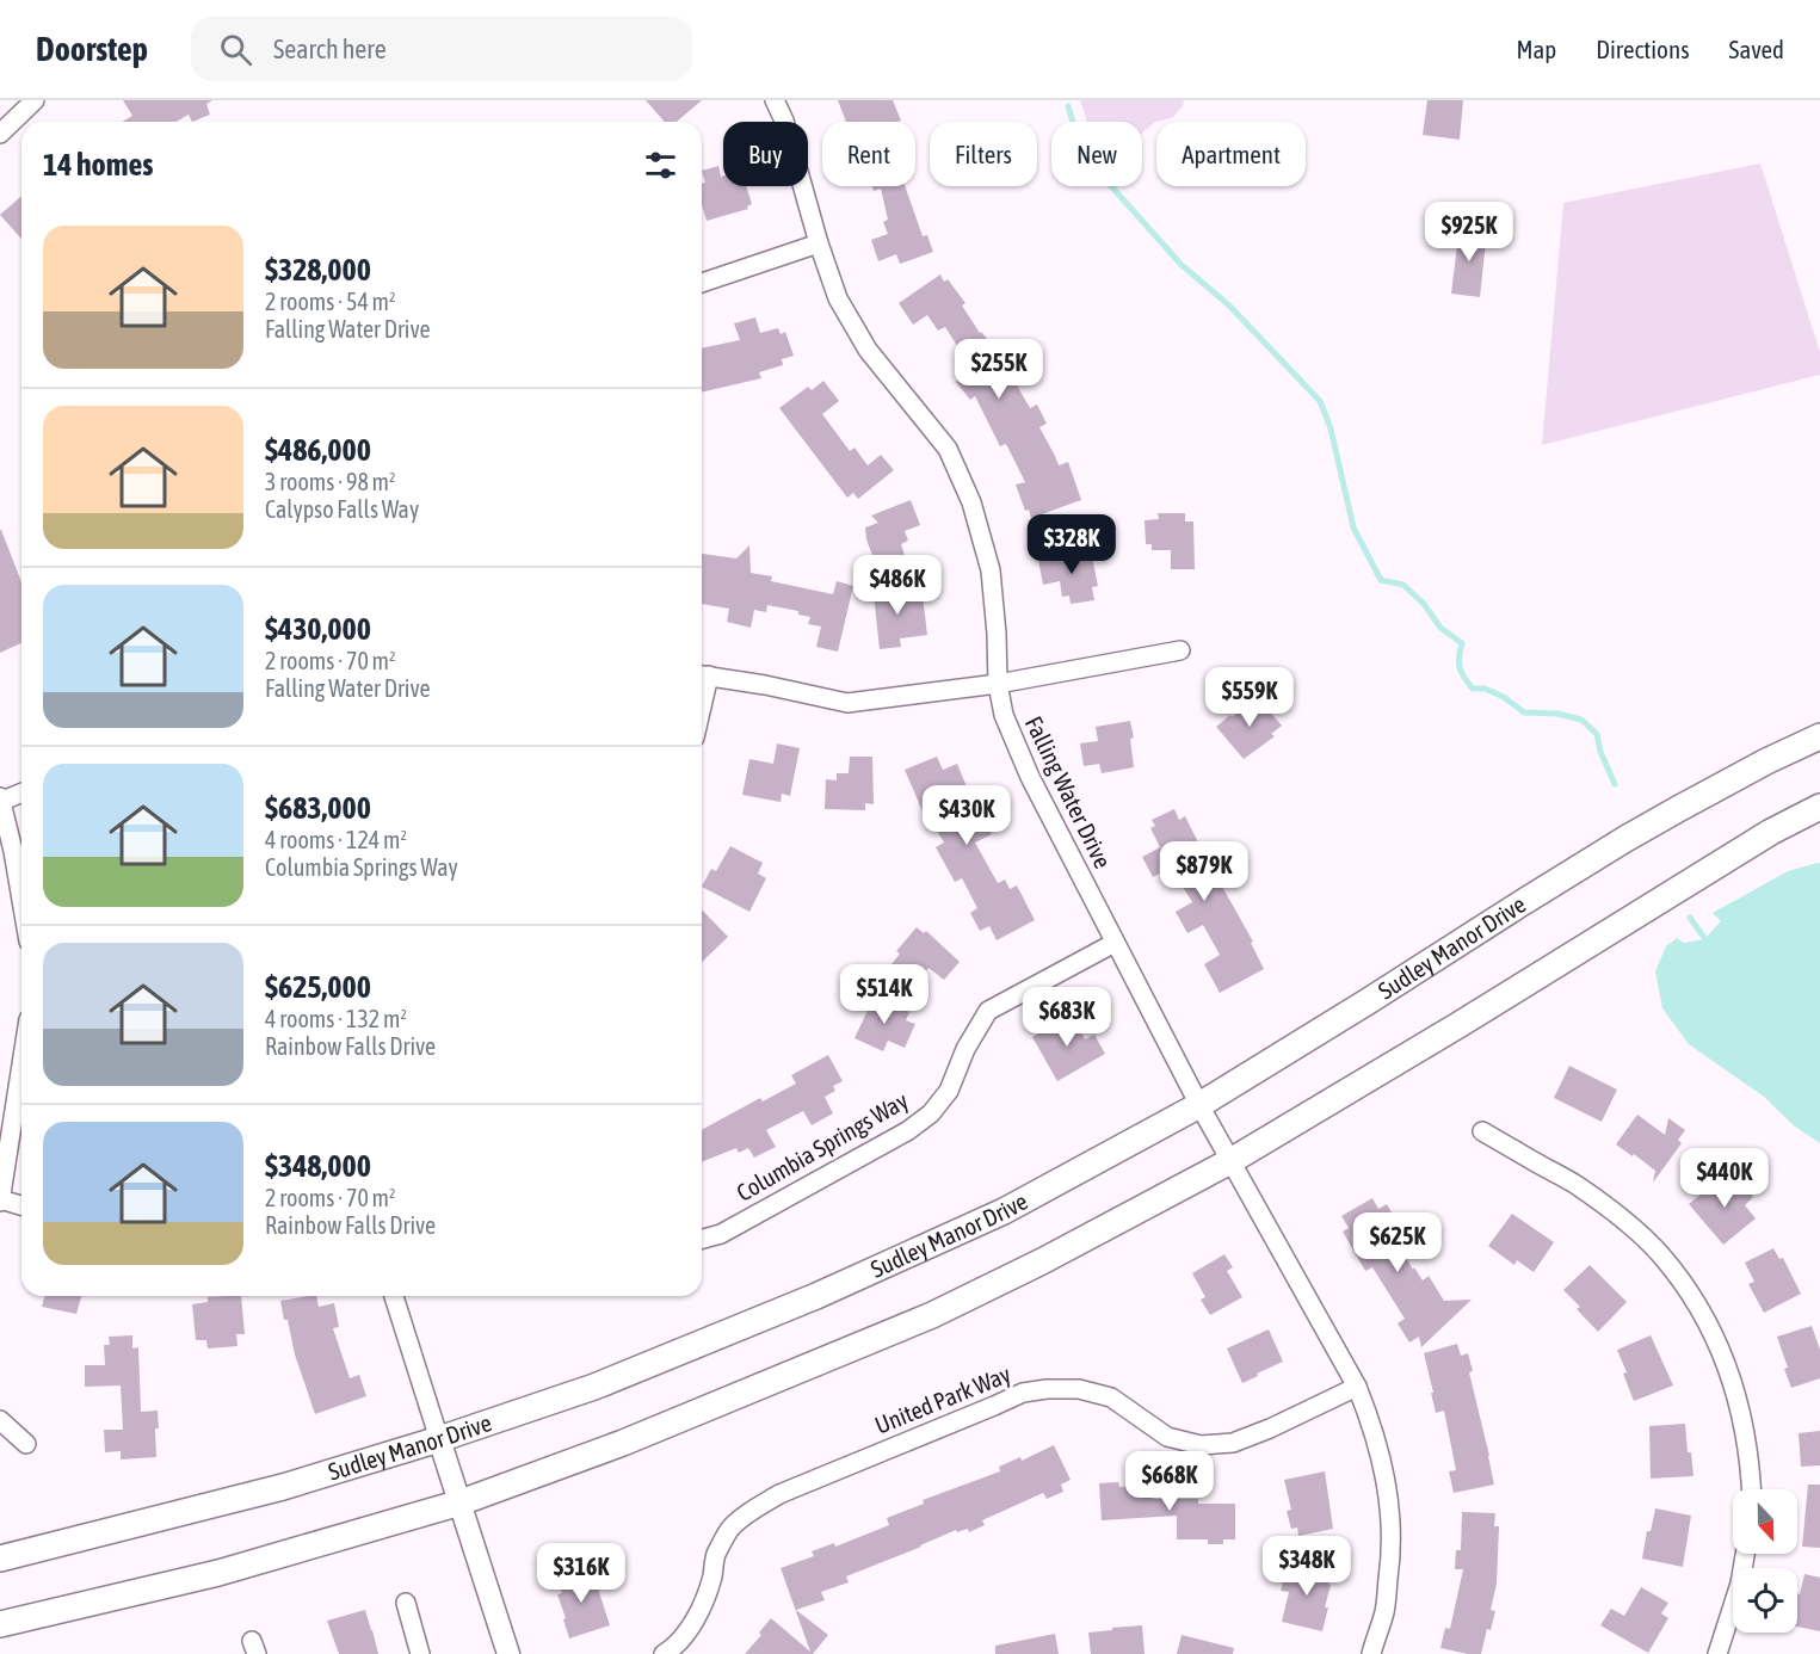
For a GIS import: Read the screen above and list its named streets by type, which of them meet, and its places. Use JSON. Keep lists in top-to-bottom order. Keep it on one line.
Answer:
{"streets":{"main road":["Sudley Manor Drive"],"street":["Falling Water Drive","Columbia Springs Way","United Park Way"]},"crossings":[["Falling Water Drive","Sudley Manor Drive"],["Falling Water Drive","Columbia Springs Way"],["Falling Water Drive","United Park Way"]],"north":"bottom","page":{"header":"Doorstep","search":"Search here","nav":["Map","Directions","Saved"],"chip":["Buy","Rent","Filters","New","Apartment"],"heading":"14 homes","price":["$925K","$255K","$328K","$486K","$559K","$430K","$879K","$514K","$683K","$440K","$625K","$668K","$348K","$316K"],"list":[{"name":"$328,000","note":"2 rooms · 54 m² · Falling Water Drive"},{"name":"$486,000","note":"3 rooms · 98 m² · Calypso Falls Way"},{"name":"$430,000","note":"2 rooms · 70 m² · Falling Water Drive"},{"name":"$683,000","note":"4 rooms · 124 m² · Columbia Springs Way"},{"name":"$625,000","note":"4 rooms · 132 m² · Rainbow Falls Drive"},{"name":"$348,000","note":"2 rooms · 70 m² · Rainbow Falls Drive"}]}}
